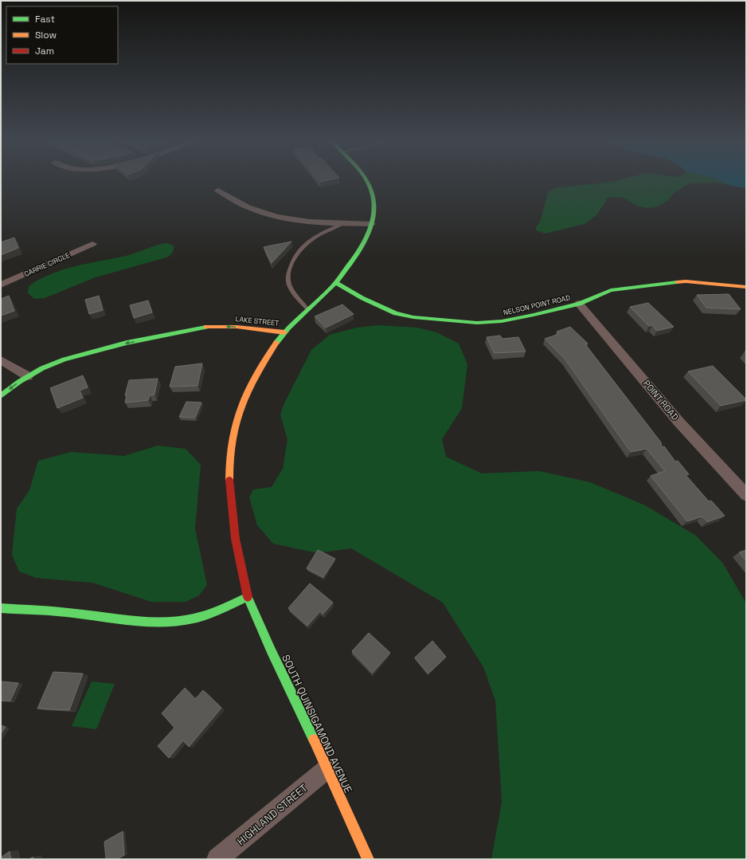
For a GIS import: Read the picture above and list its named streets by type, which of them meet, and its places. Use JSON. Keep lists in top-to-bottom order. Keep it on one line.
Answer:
{"streets":{"main road":["NELSON POINT ROAD","LAKE STREET","SOUTH QUINSIGAMOND AVENUE"],"street":["CARRIE CIRCLE","POINT ROAD","HIGHLAND STREET"]},"crossings":[["NELSON POINT ROAD","LAKE STREET"],["NELSON POINT ROAD","POINT ROAD"],["LAKE STREET","SOUTH QUINSIGAMOND AVENUE"],["SOUTH QUINSIGAMOND AVENUE","HIGHLAND STREET"]],"one_way":["LAKE STREET"],"legend":["Fast","Slow","Jam"]}
